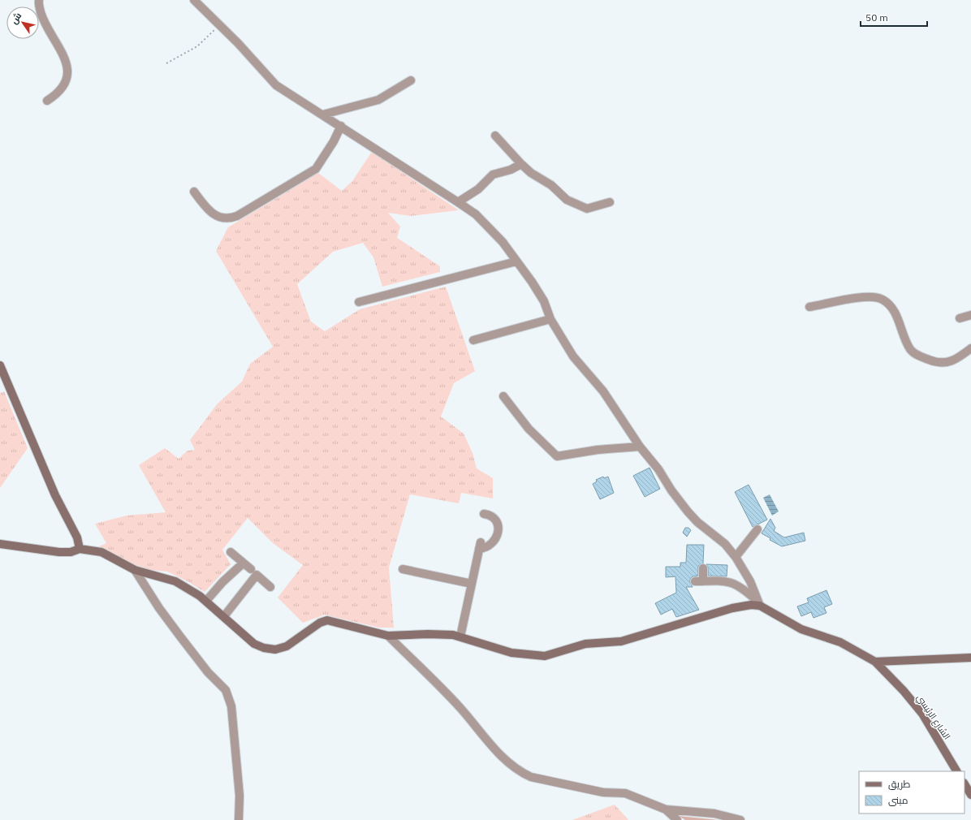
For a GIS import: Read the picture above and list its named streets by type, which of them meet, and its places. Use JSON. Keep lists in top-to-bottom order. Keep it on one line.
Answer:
{"streets":{"street":["الشارع الرئيسي"]},"legend":["طريق","مبنى"],"scale_bar":"50 m","north":"top left"}
